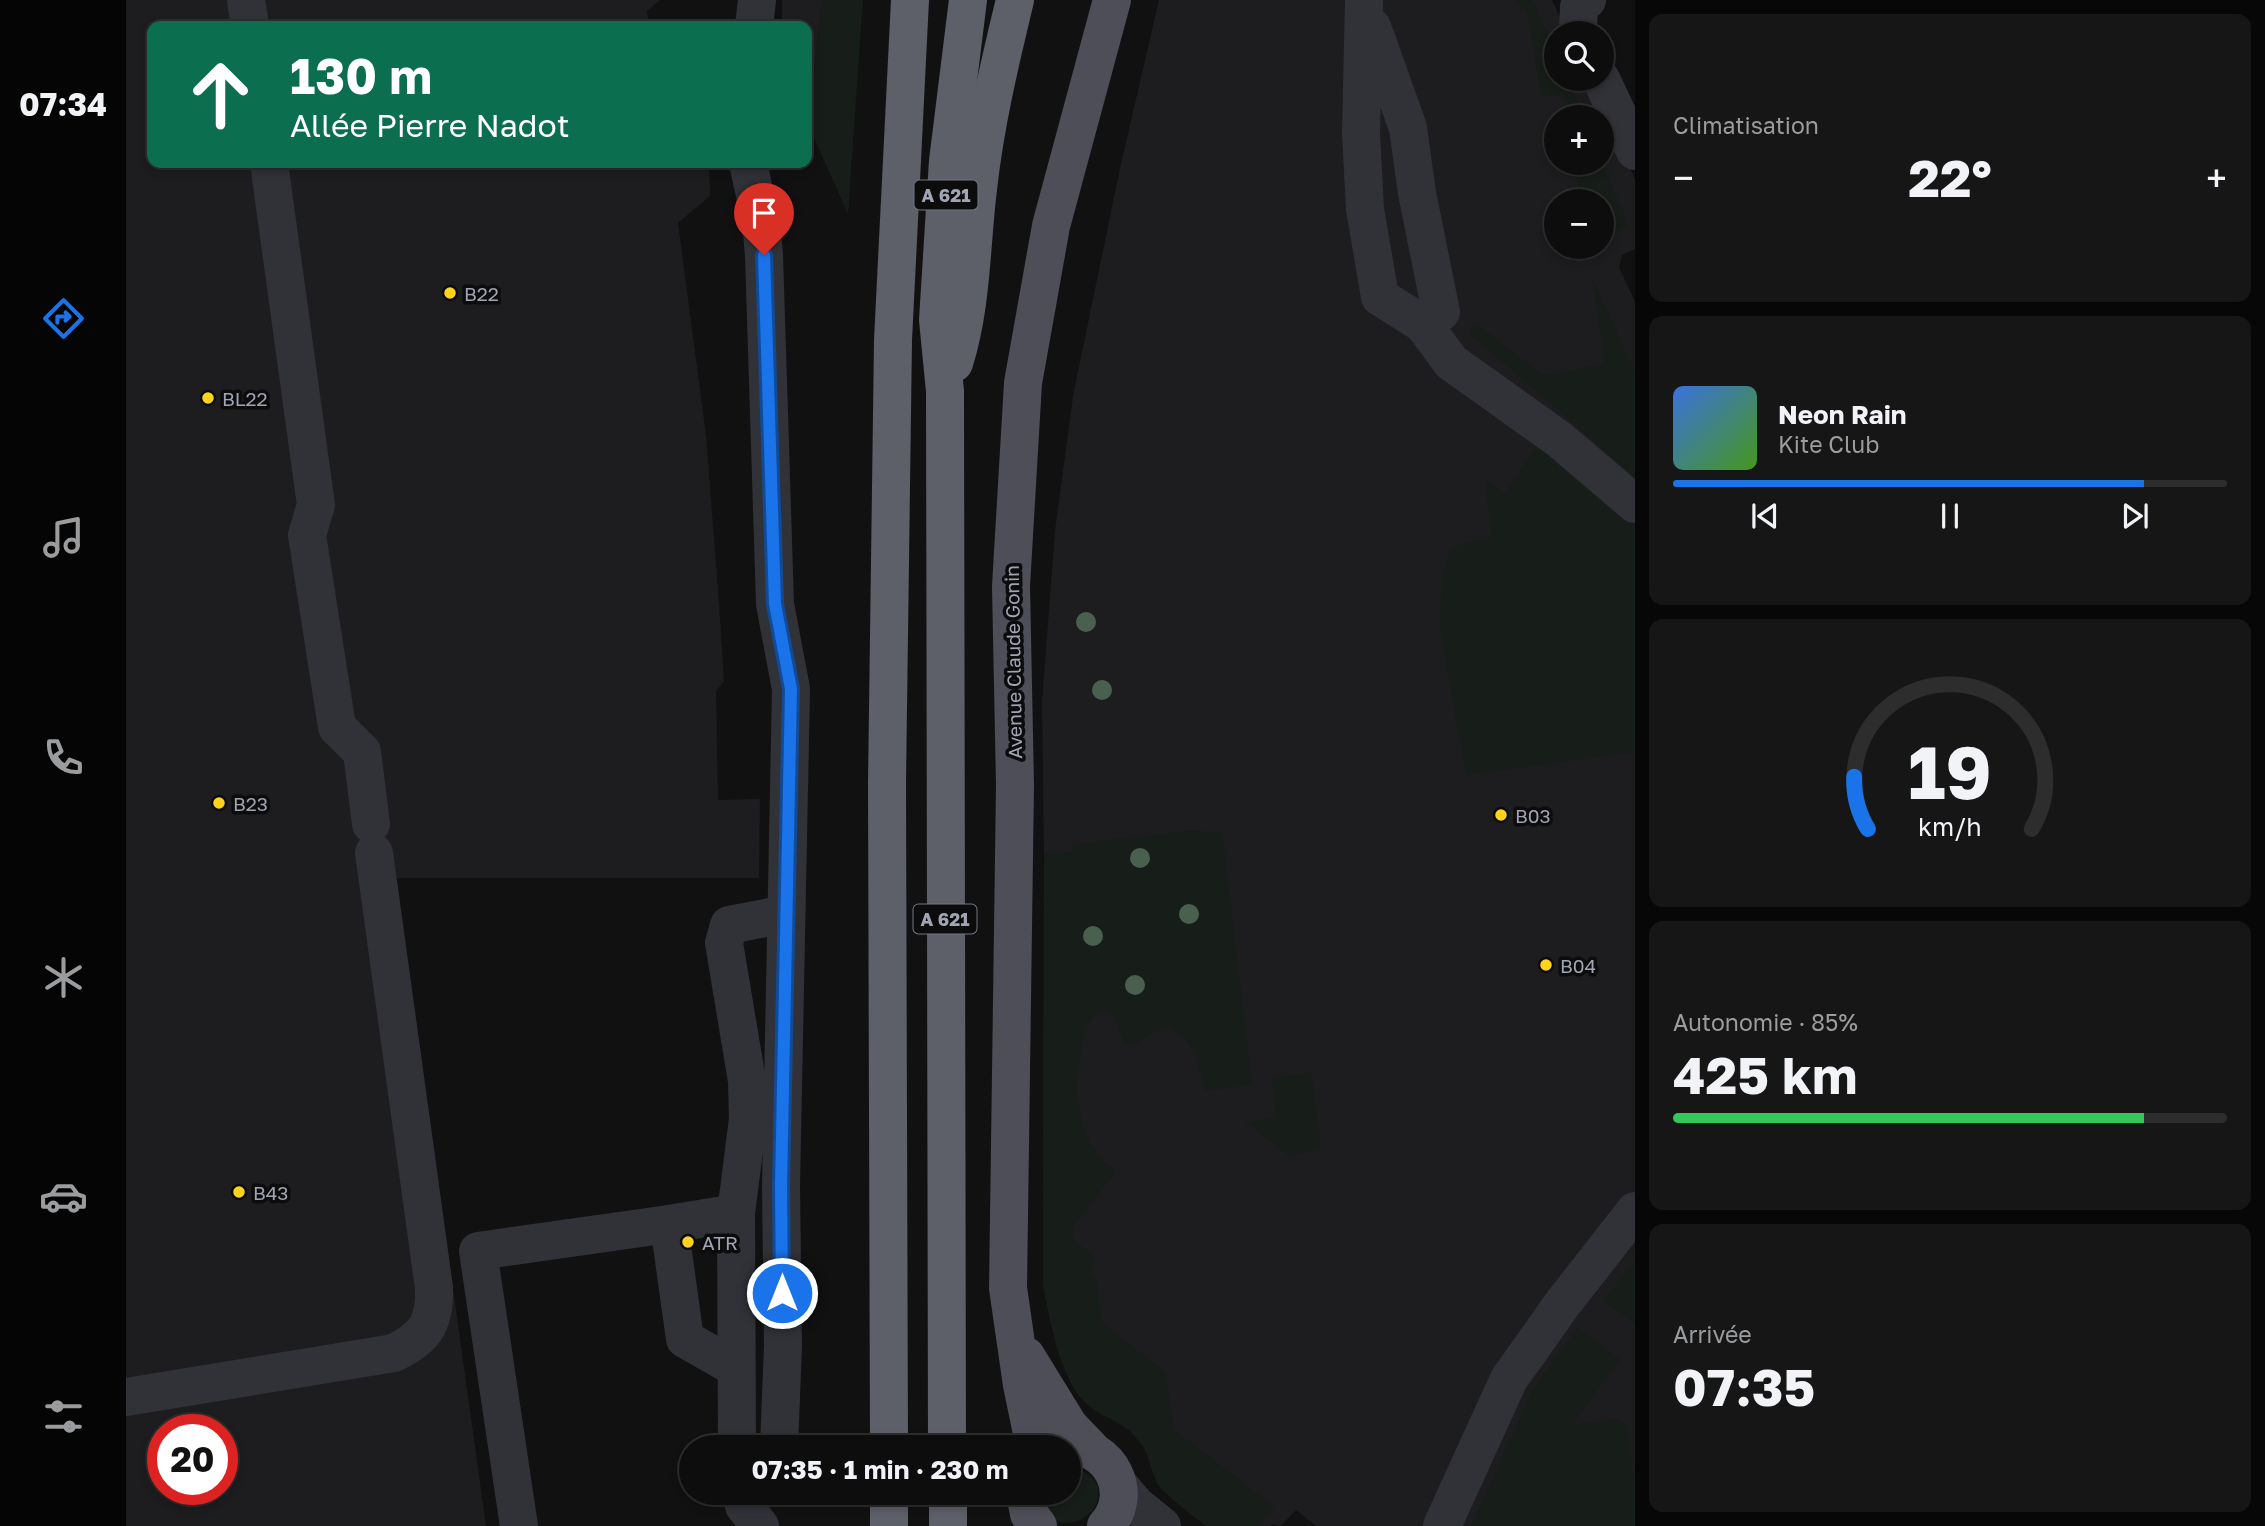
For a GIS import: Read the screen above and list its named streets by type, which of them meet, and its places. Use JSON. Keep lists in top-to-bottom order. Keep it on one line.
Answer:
{"streets":{"highway":["A 621"],"main road":["Avenue Claude Gonin"]},"places":["B22","BL22","B23","B03","B04","B43","ATR"],"page":{"tabs":"07:34","tile":["Climatisation",["Autonomie · 85%","425 km"],["Arrivée","07:35"]],"map_buttons":["+","−"],"turn":["130 m","Allée Pierre Nadot"],"heat":["−","22°","+"],"song":["Neon Rain","Kite Club"],"limit":"20","trip":"07:35 · 1 min · 230 m","gauge":["19","km/h"]}}
